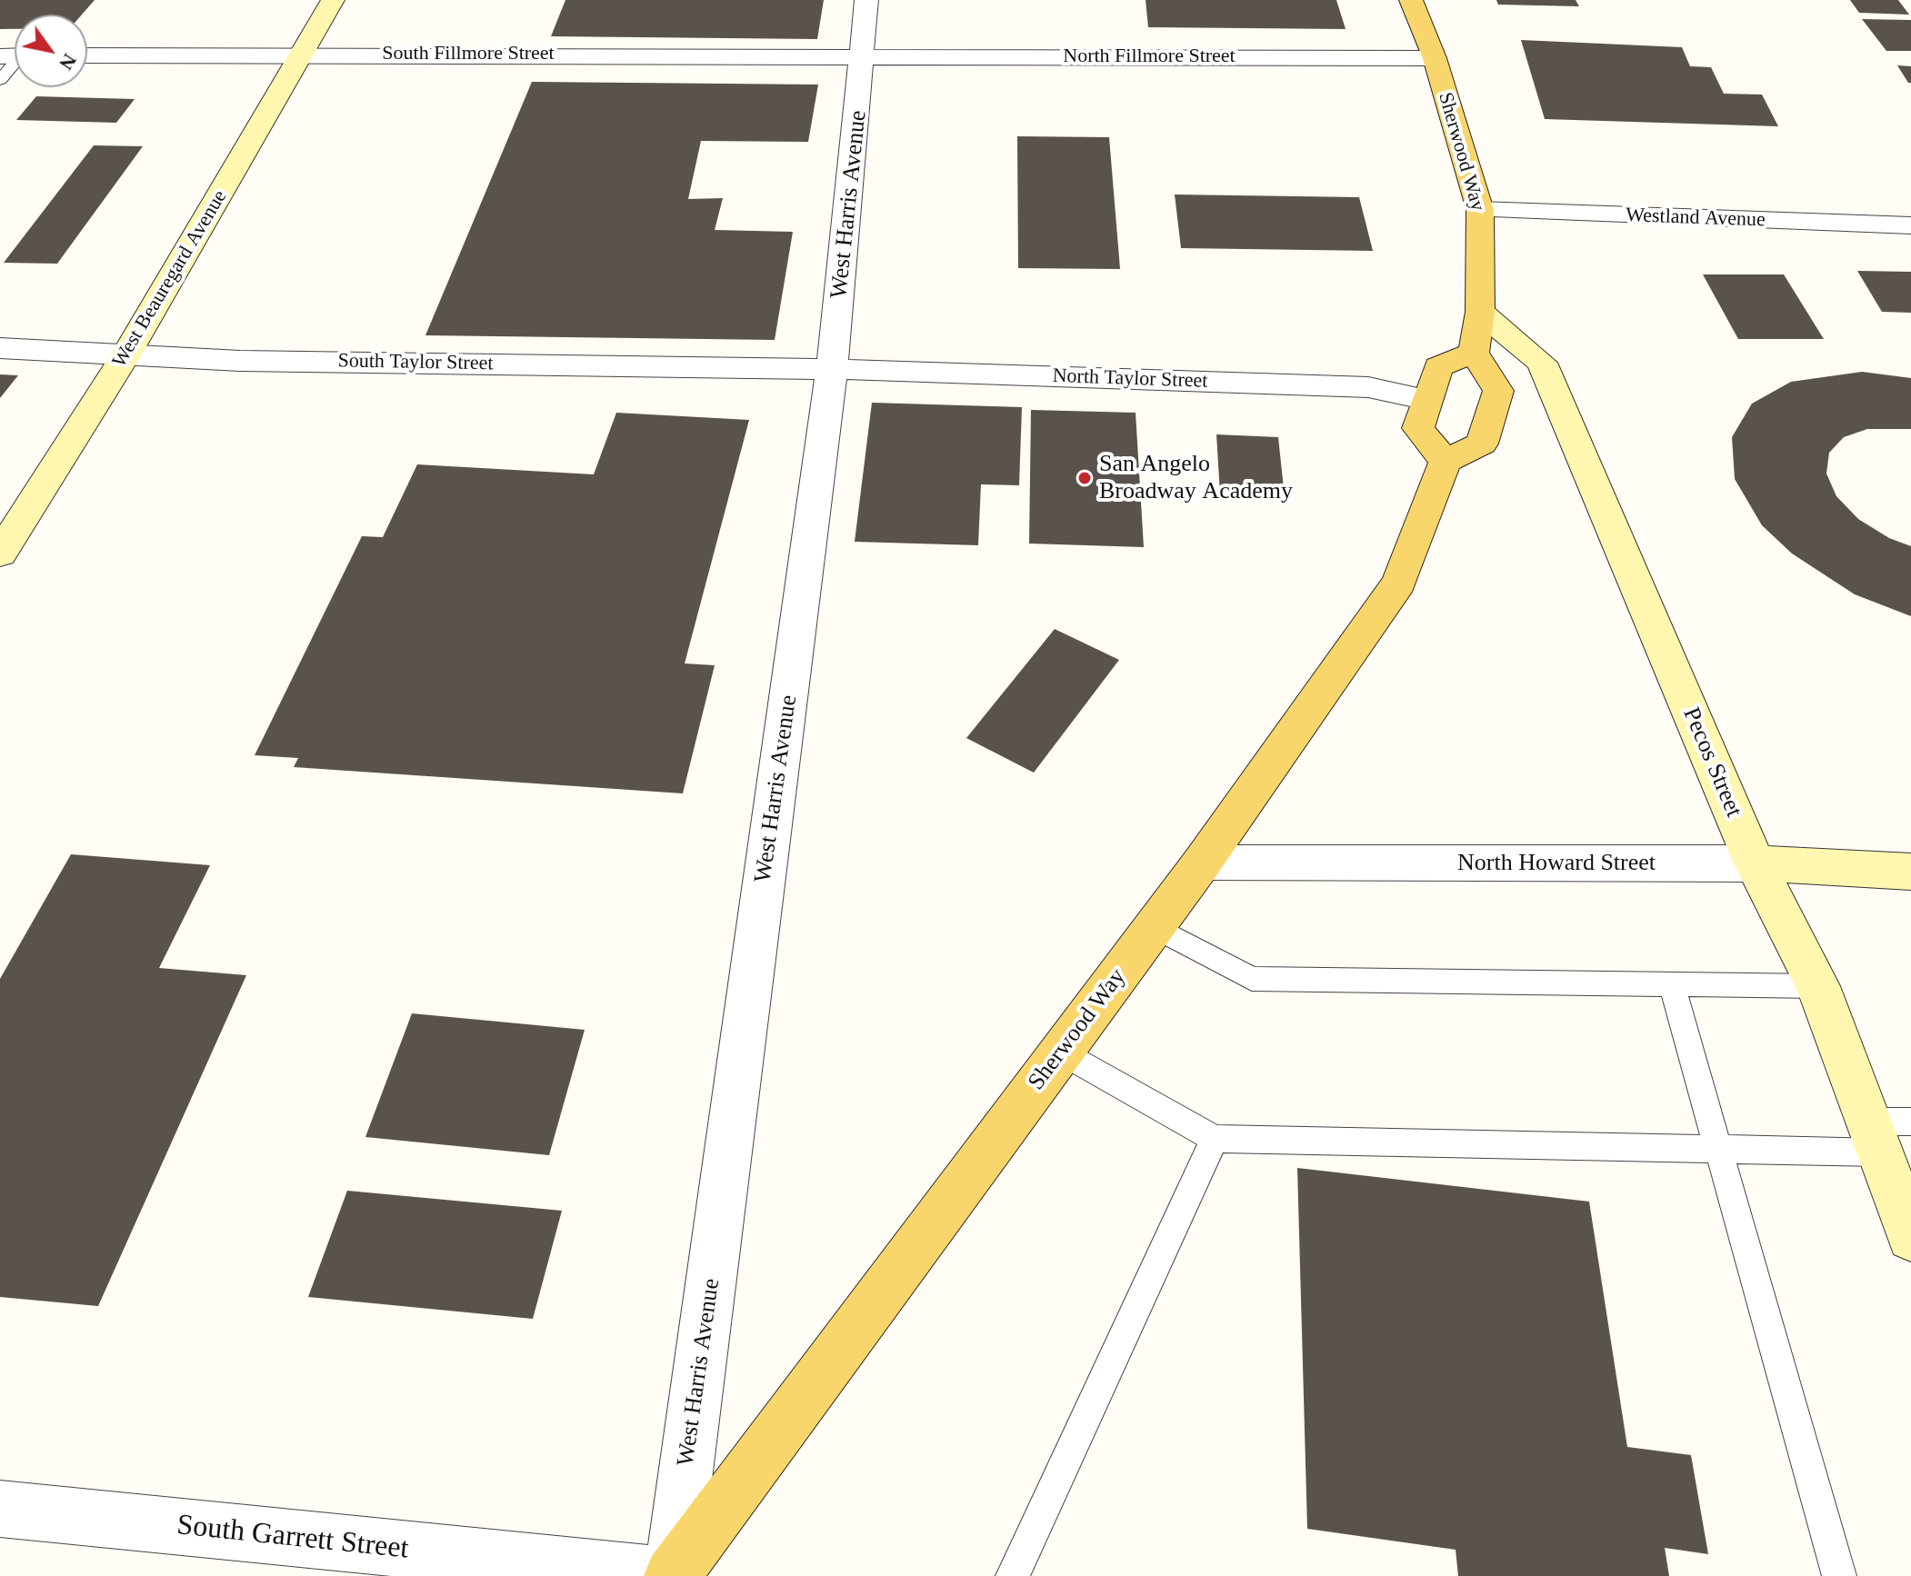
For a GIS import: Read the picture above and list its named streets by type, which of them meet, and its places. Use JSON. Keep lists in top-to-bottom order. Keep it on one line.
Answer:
{"streets":{"main road":["Sherwood Way"],"street":["South Fillmore Street","North Fillmore Street","West Harris Avenue","Westland Avenue","West Beauregard Avenue","South Taylor Street","North Taylor Street","Pecos Street","North Howard Street","South Garrett Street"]},"crossings":[["South Fillmore Street","North Fillmore Street"],["South Fillmore Street","West Harris Avenue"],["South Fillmore Street","West Beauregard Avenue"],["North Fillmore Street","Sherwood Way"],["North Fillmore Street","West Harris Avenue"],["Sherwood Way","West Harris Avenue"],["Sherwood Way","Westland Avenue"],["Sherwood Way","Pecos Street"],["Sherwood Way","North Howard Street"],["Sherwood Way","South Garrett Street"],["West Harris Avenue","South Taylor Street"],["West Harris Avenue","North Taylor Street"],["West Harris Avenue","South Garrett Street"],["West Beauregard Avenue","South Taylor Street"],["South Taylor Street","North Taylor Street"],["Pecos Street","North Howard Street"]],"places":["San Angelo Broadway Academy"],"north":"bottom right"}
